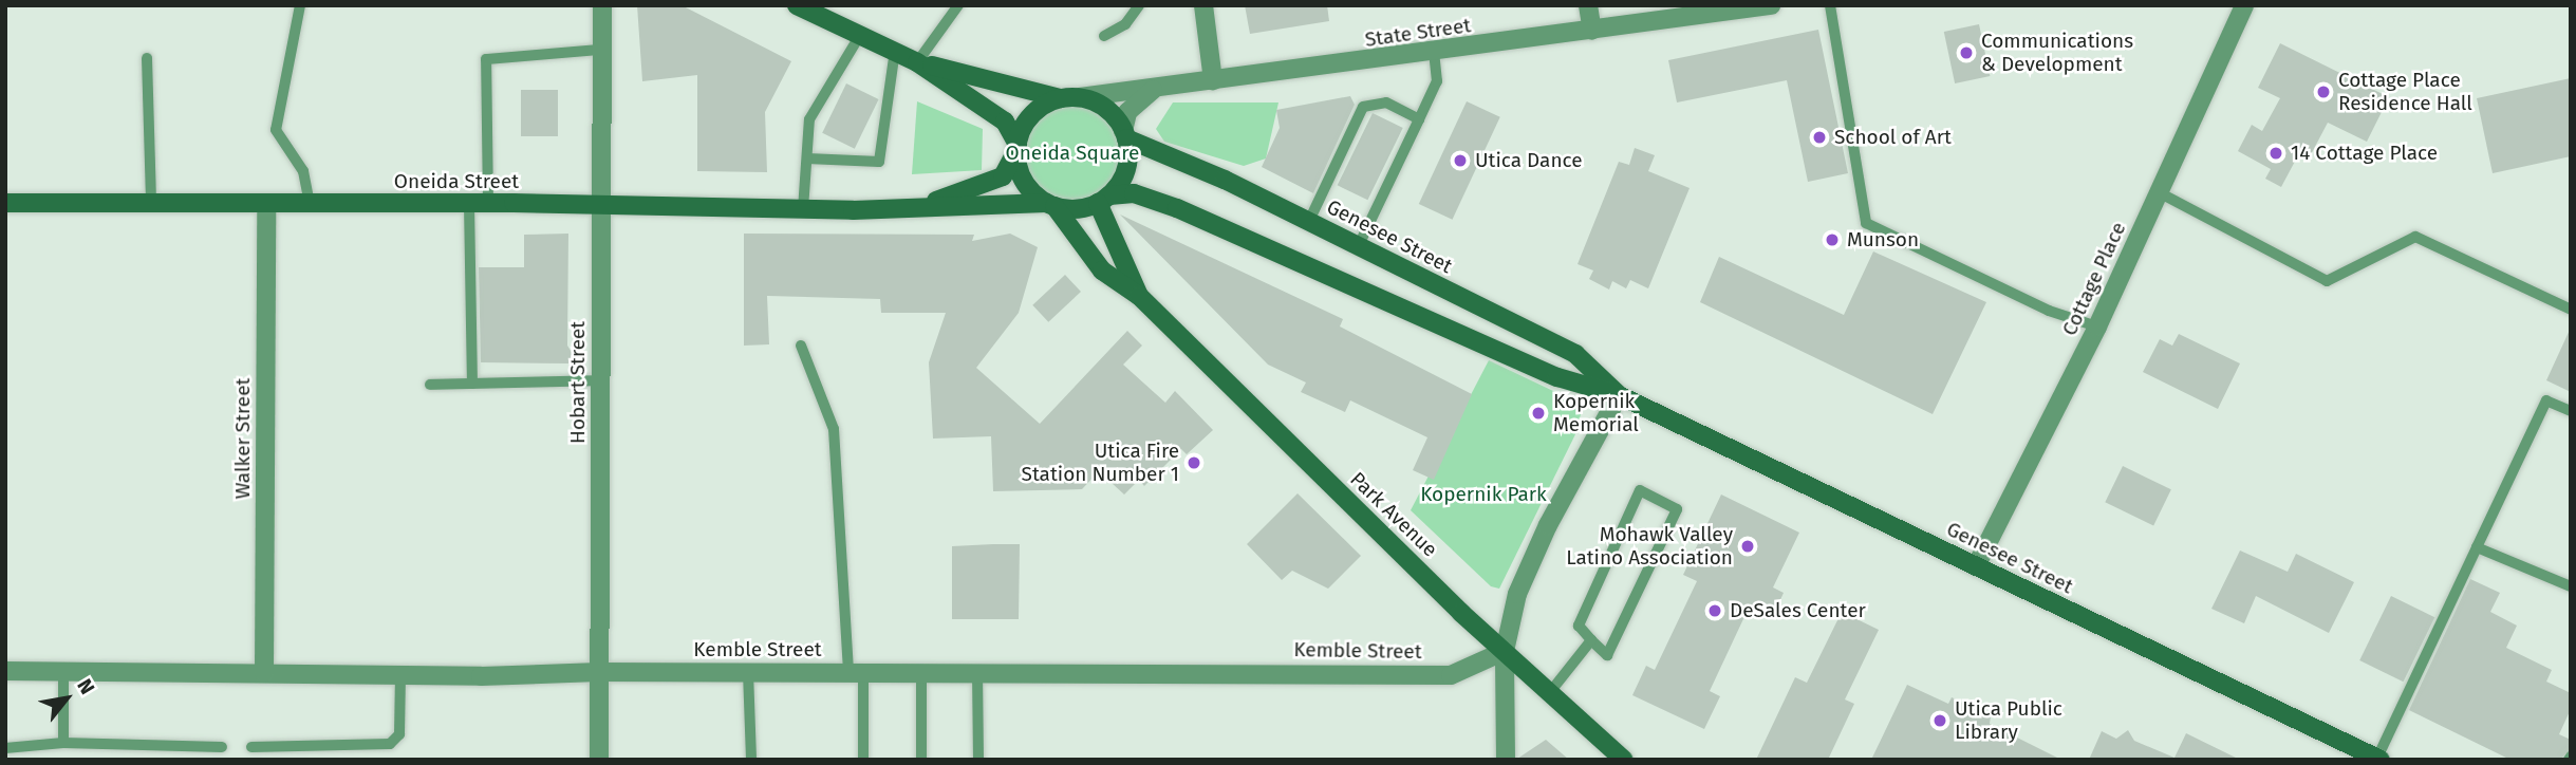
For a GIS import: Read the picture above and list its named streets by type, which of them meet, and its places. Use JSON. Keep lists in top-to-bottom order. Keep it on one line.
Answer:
{"streets":{"main road":["Oneida Street","Genesee Street","Park Avenue"],"street":["State Street","Cottage Place","Hobart Street","Walker Street","Kemble Street"]},"crossings":[["State Street","Oneida Street"],["State Street","Genesee Street"],["State Street","Park Avenue"],["Oneida Street","Genesee Street"],["Oneida Street","Hobart Street"],["Oneida Street","Walker Street"],["Oneida Street","Park Avenue"],["Genesee Street","Cottage Place"],["Genesee Street","Park Avenue"],["Hobart Street","Kemble Street"],["Walker Street","Kemble Street"],["Park Avenue","Kemble Street"]],"parks":["Oneida Square","Kopernik Park"],"places":["Communications & Development","Cottage Place Residence Hall","School of Art","14 Cottage Place","Utica Dance","Munson","Kopernik Memorial","Utica Fire Station Number 1","Mohawk Valley Latino Association","DeSales Center","Utica Public Library"],"north":"top right"}
